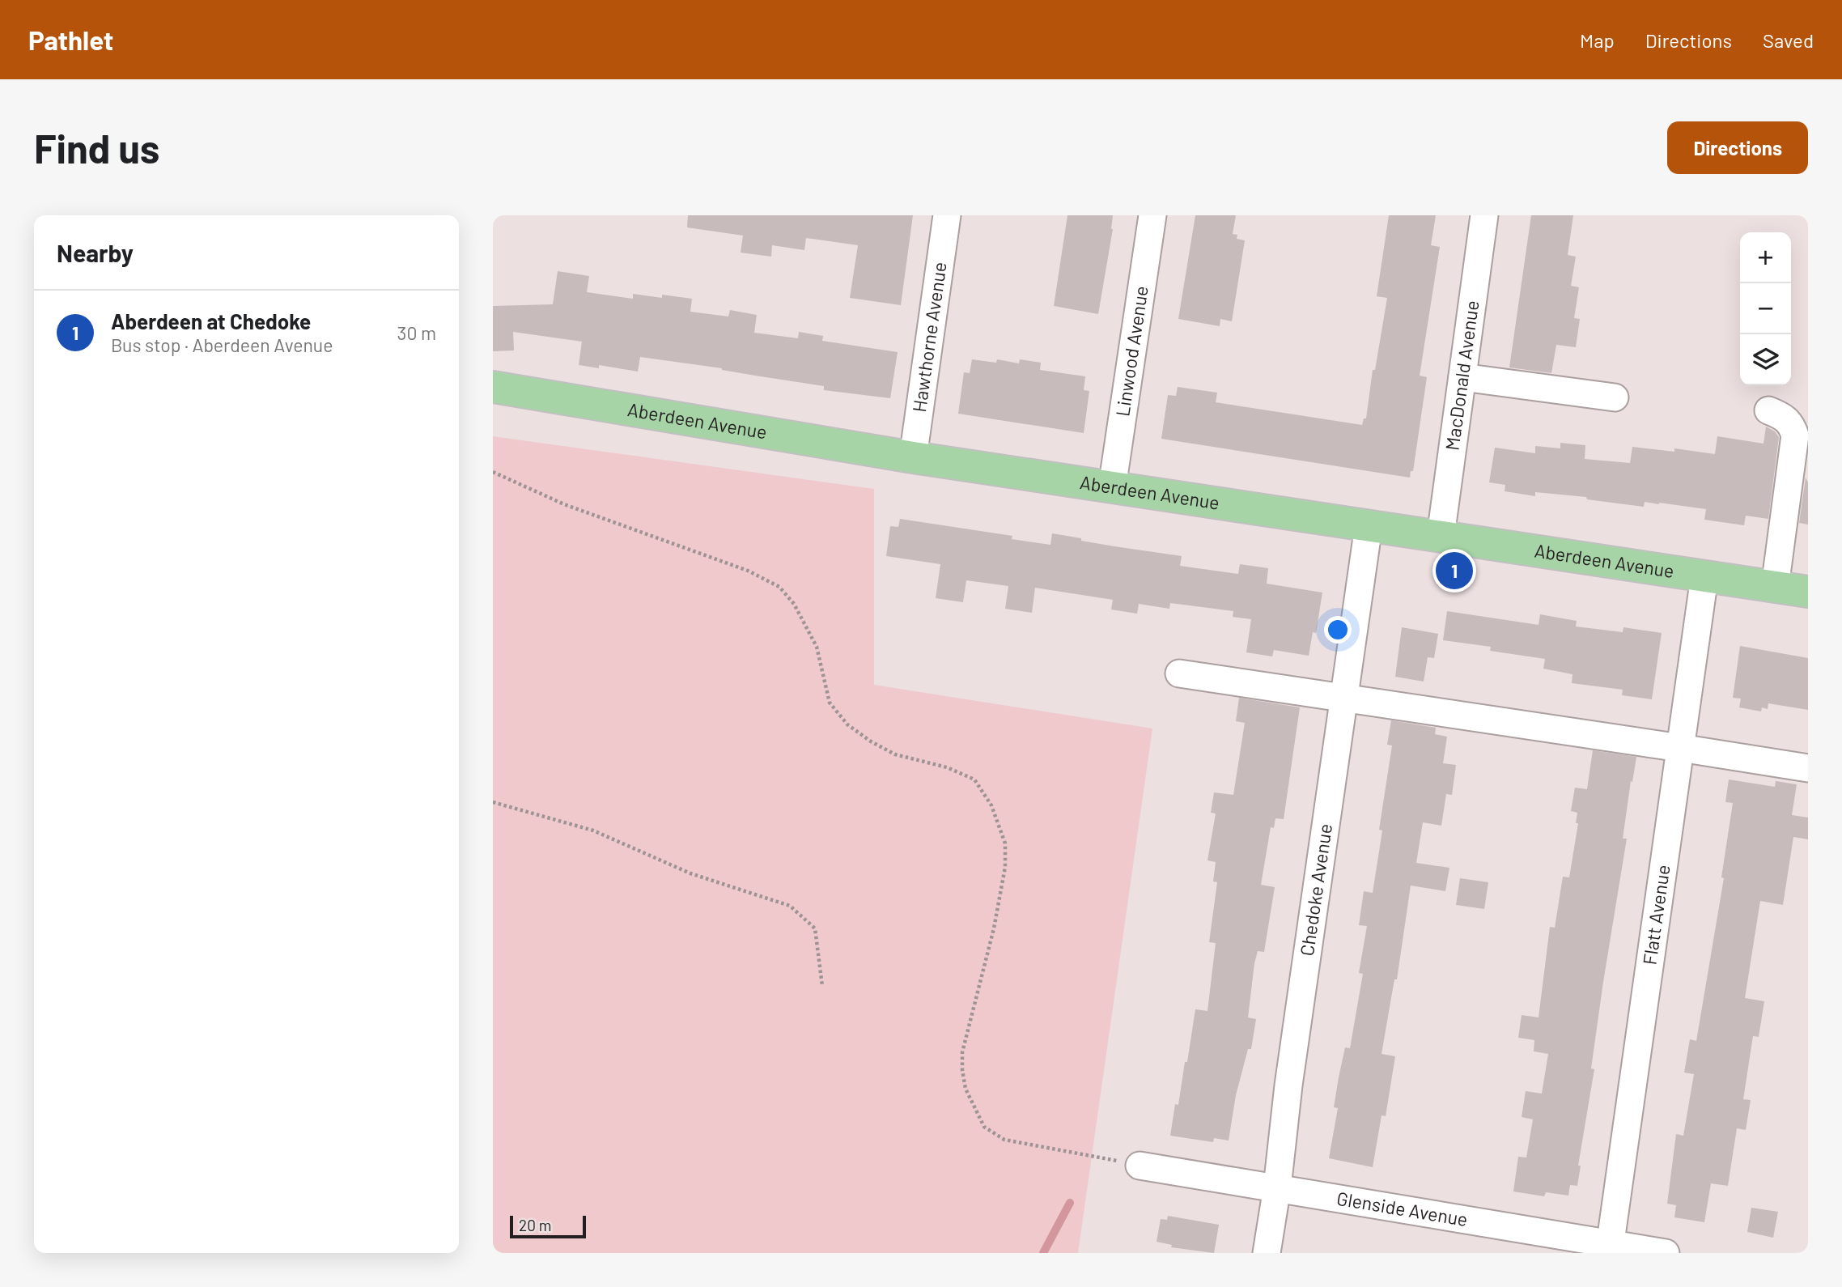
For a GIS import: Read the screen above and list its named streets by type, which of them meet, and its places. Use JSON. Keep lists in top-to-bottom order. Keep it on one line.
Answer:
{"streets":{"main road":["Aberdeen Avenue"],"street":["Hawthorne Avenue","Linwood Avenue","MacDonald Avenue","Chedoke Avenue","Flatt Avenue","Glenside Avenue"]},"crossings":[["Hawthorne Avenue","Aberdeen Avenue"],["Linwood Avenue","Aberdeen Avenue"],["MacDonald Avenue","Aberdeen Avenue"],["Aberdeen Avenue","Chedoke Avenue"],["Aberdeen Avenue","Flatt Avenue"],["Chedoke Avenue","Glenside Avenue"],["Flatt Avenue","Glenside Avenue"]],"scale_bar":"20 m","page":{"header":"Pathlet","nav":["Map","Directions","Saved"],"buttons":"Directions","title":"Find us","heading":"Nearby","map_buttons":["+","−"],"list":[{"mark":"1","name":"Aberdeen at Chedoke","note":"Bus stop · Aberdeen Avenue","value":"30 m"}],"pins":"1","scale":"20 m"}}
